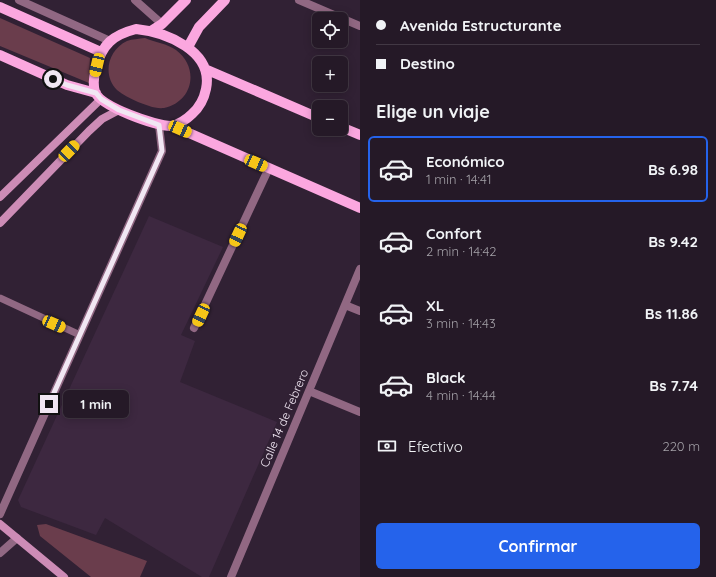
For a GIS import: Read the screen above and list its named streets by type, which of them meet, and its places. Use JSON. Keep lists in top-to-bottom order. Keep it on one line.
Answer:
{"streets":{"street":["Calle 14 de Febrero"]},"page":{"banner":["Avenida Estructurante","Destino"],"map_buttons":["+","−"],"heading":"Elige un viaje","list":[{"name":"Económico","note":"1 min · 14:41","value":"Bs 6.98"},{"name":"Confort","note":"2 min · 14:42","value":"Bs 9.42"},{"name":"XL","note":"3 min · 14:43","value":"Bs 11.86"},{"name":"Black","note":"4 min · 14:44","value":"Bs 7.74"}],"bubble":"1 min","pay":["Efectivo","220 m"],"buttons":"Confirmar"}}
